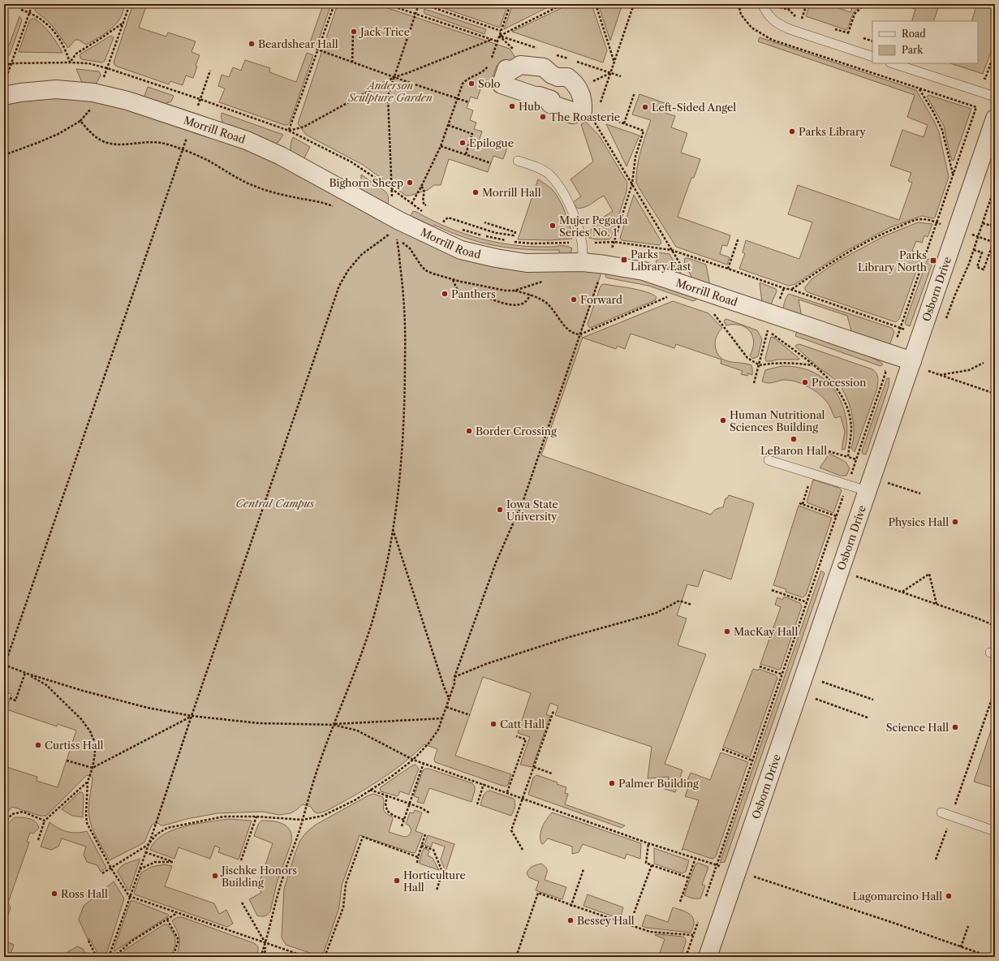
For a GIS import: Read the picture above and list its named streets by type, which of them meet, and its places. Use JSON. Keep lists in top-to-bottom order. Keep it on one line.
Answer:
{"streets":{"street":["Morrill Road","Osborn Drive"]},"crossings":[["Morrill Road","Osborn Drive"]],"parks":["Anderson Sculpture Garden","Central Campus"],"places":{"other":["Jack Trice","Beardshear Hall","Solo","Hub","Left-Sided Angel","The Roasterie","Parks Library","Epilogue","Bighorn Sheep","Morrill Hall","Mujer Pegada Series No. 1","Panthers","Forward","Procession","Human Nutritional Sciences Building","Border Crossing","LeBaron Hall","Iowa State University","Physics Hall","MacKay Hall","Catt Hall","Science Hall","Curtiss Hall","Palmer Building","Jischke Honors Building","Horticulture Hall","Ross Hall","Lagomarcino Hall","Bessey Hall"],"transit":["Parks Library East","Parks Library North"]},"legend":["Road","Park"]}
